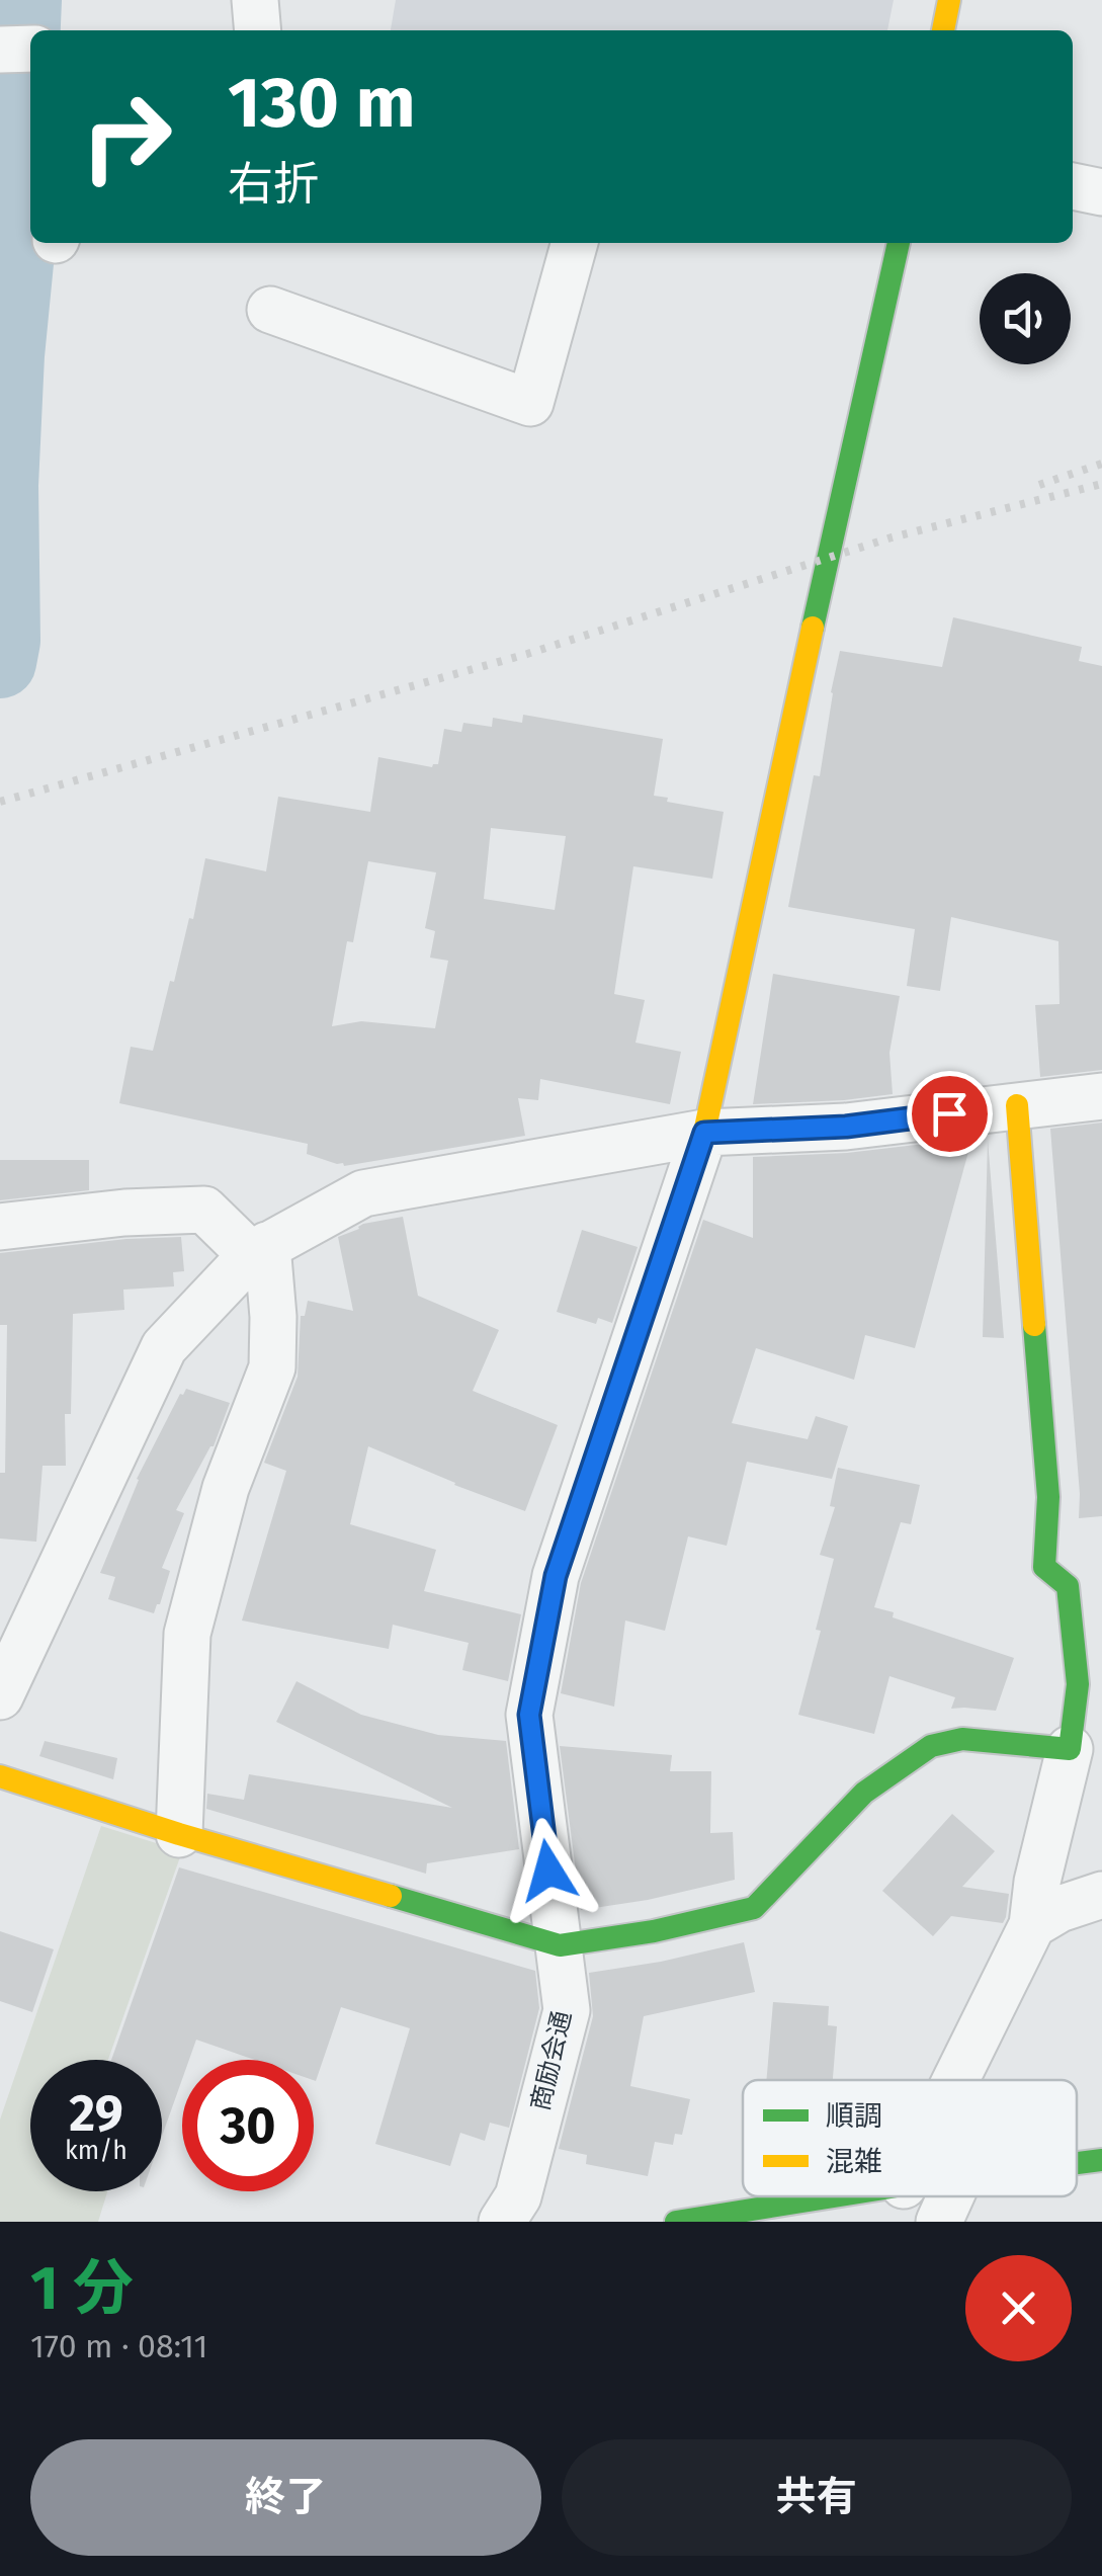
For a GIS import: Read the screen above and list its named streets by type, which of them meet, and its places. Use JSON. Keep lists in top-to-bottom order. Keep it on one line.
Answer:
{"streets":{"street":["商励会通"]},"legend":["順調","混雑"],"page":{"turn":["130 m","右折"],"speed":"29 km/h","limit":"30","heading":["1 分","170 m · 08:11"],"buttons":["終了","共有"]}}
